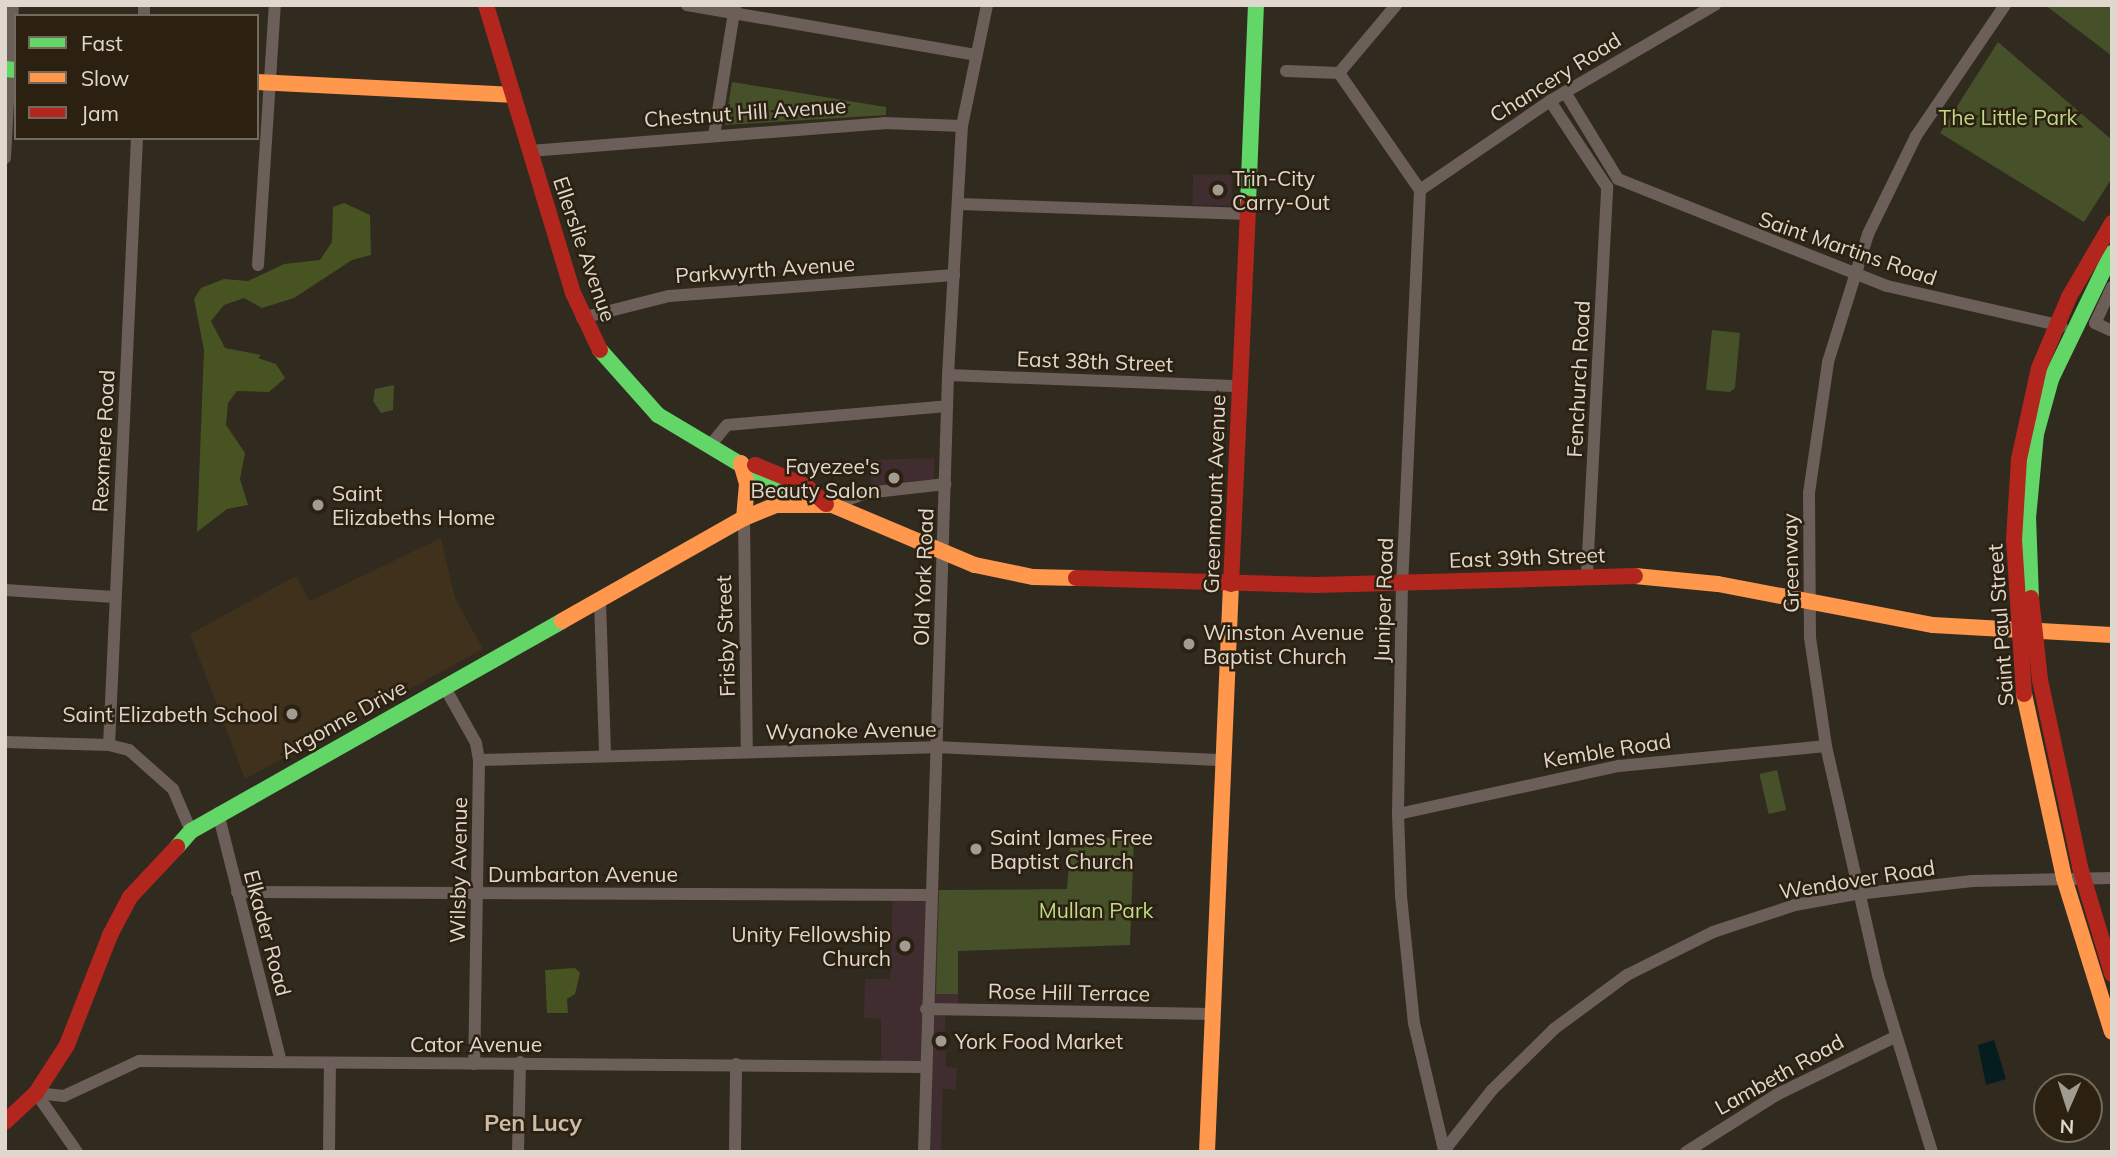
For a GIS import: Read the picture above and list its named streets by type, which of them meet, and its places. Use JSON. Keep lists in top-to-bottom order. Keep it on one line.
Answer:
{"streets":{"main road":["Ellerslie Avenue","Greenmount Avenue","East 39th Street","Saint Paul Street","Argonne Drive"],"street":["Chancery Road","Chestnut Hill Avenue","Saint Martins Road","Parkwyrth Avenue","East 38th Street","Fenchurch Road","Rexmere Road","Greenway","Old York Road","Juniper Road","Frisby Street","Wyanoke Avenue","Kemble Road","Wilsby Avenue","Dumbarton Avenue","Wendover Road","Elkader Road","Rose Hill Terrace","Cator Avenue","Lambeth Road"]},"crossings":[["Chancery Road","Juniper Road"],["Chestnut Hill Avenue","Ellerslie Avenue"],["Chestnut Hill Avenue","Old York Road"],["Saint Martins Road","Fenchurch Road"],["Saint Martins Road","Greenway"],["Saint Martins Road","Saint Paul Street"],["Ellerslie Avenue","Parkwyrth Avenue"],["Ellerslie Avenue","Argonne Drive"],["Parkwyrth Avenue","Old York Road"],["East 38th Street","Greenmount Avenue"],["East 38th Street","Old York Road"],["Fenchurch Road","East 39th Street"],["Greenmount Avenue","East 39th Street"],["Greenmount Avenue","Wyanoke Avenue"],["Greenmount Avenue","Rose Hill Terrace"],["East 39th Street","Greenway"],["East 39th Street","Old York Road"],["East 39th Street","Juniper Road"],["East 39th Street","Saint Paul Street"],["Greenway","Kemble Road"],["Greenway","Wendover Road"],["Greenway","Lambeth Road"],["Old York Road","Wyanoke Avenue"],["Old York Road","Dumbarton Avenue"],["Old York Road","Rose Hill Terrace"],["Old York Road","Cator Avenue"],["Juniper Road","Kemble Road"],["Juniper Road","Wendover Road"],["Saint Paul Street","Wendover Road"],["Frisby Street","Argonne Drive"],["Frisby Street","Wyanoke Avenue"],["Argonne Drive","Wilsby Avenue"],["Argonne Drive","Elkader Road"],["Argonne Drive","Cator Avenue"],["Wyanoke Avenue","Wilsby Avenue"],["Wilsby Avenue","Dumbarton Avenue"],["Wilsby Avenue","Cator Avenue"],["Dumbarton Avenue","Elkader Road"],["Elkader Road","Cator Avenue"]],"districts":["Pen Lucy"],"parks":["The Little Park","Mullan Park"],"places":["Trin-City Carry-Out","Fayezee's Beauty Salon","Saint Elizabeths Home","Winston Avenue Baptist Church","Saint Elizabeth School","Saint James Free Baptist Church","Unity Fellowship Church","York Food Market"],"legend":["Fast","Slow","Jam"],"north":"bottom"}
